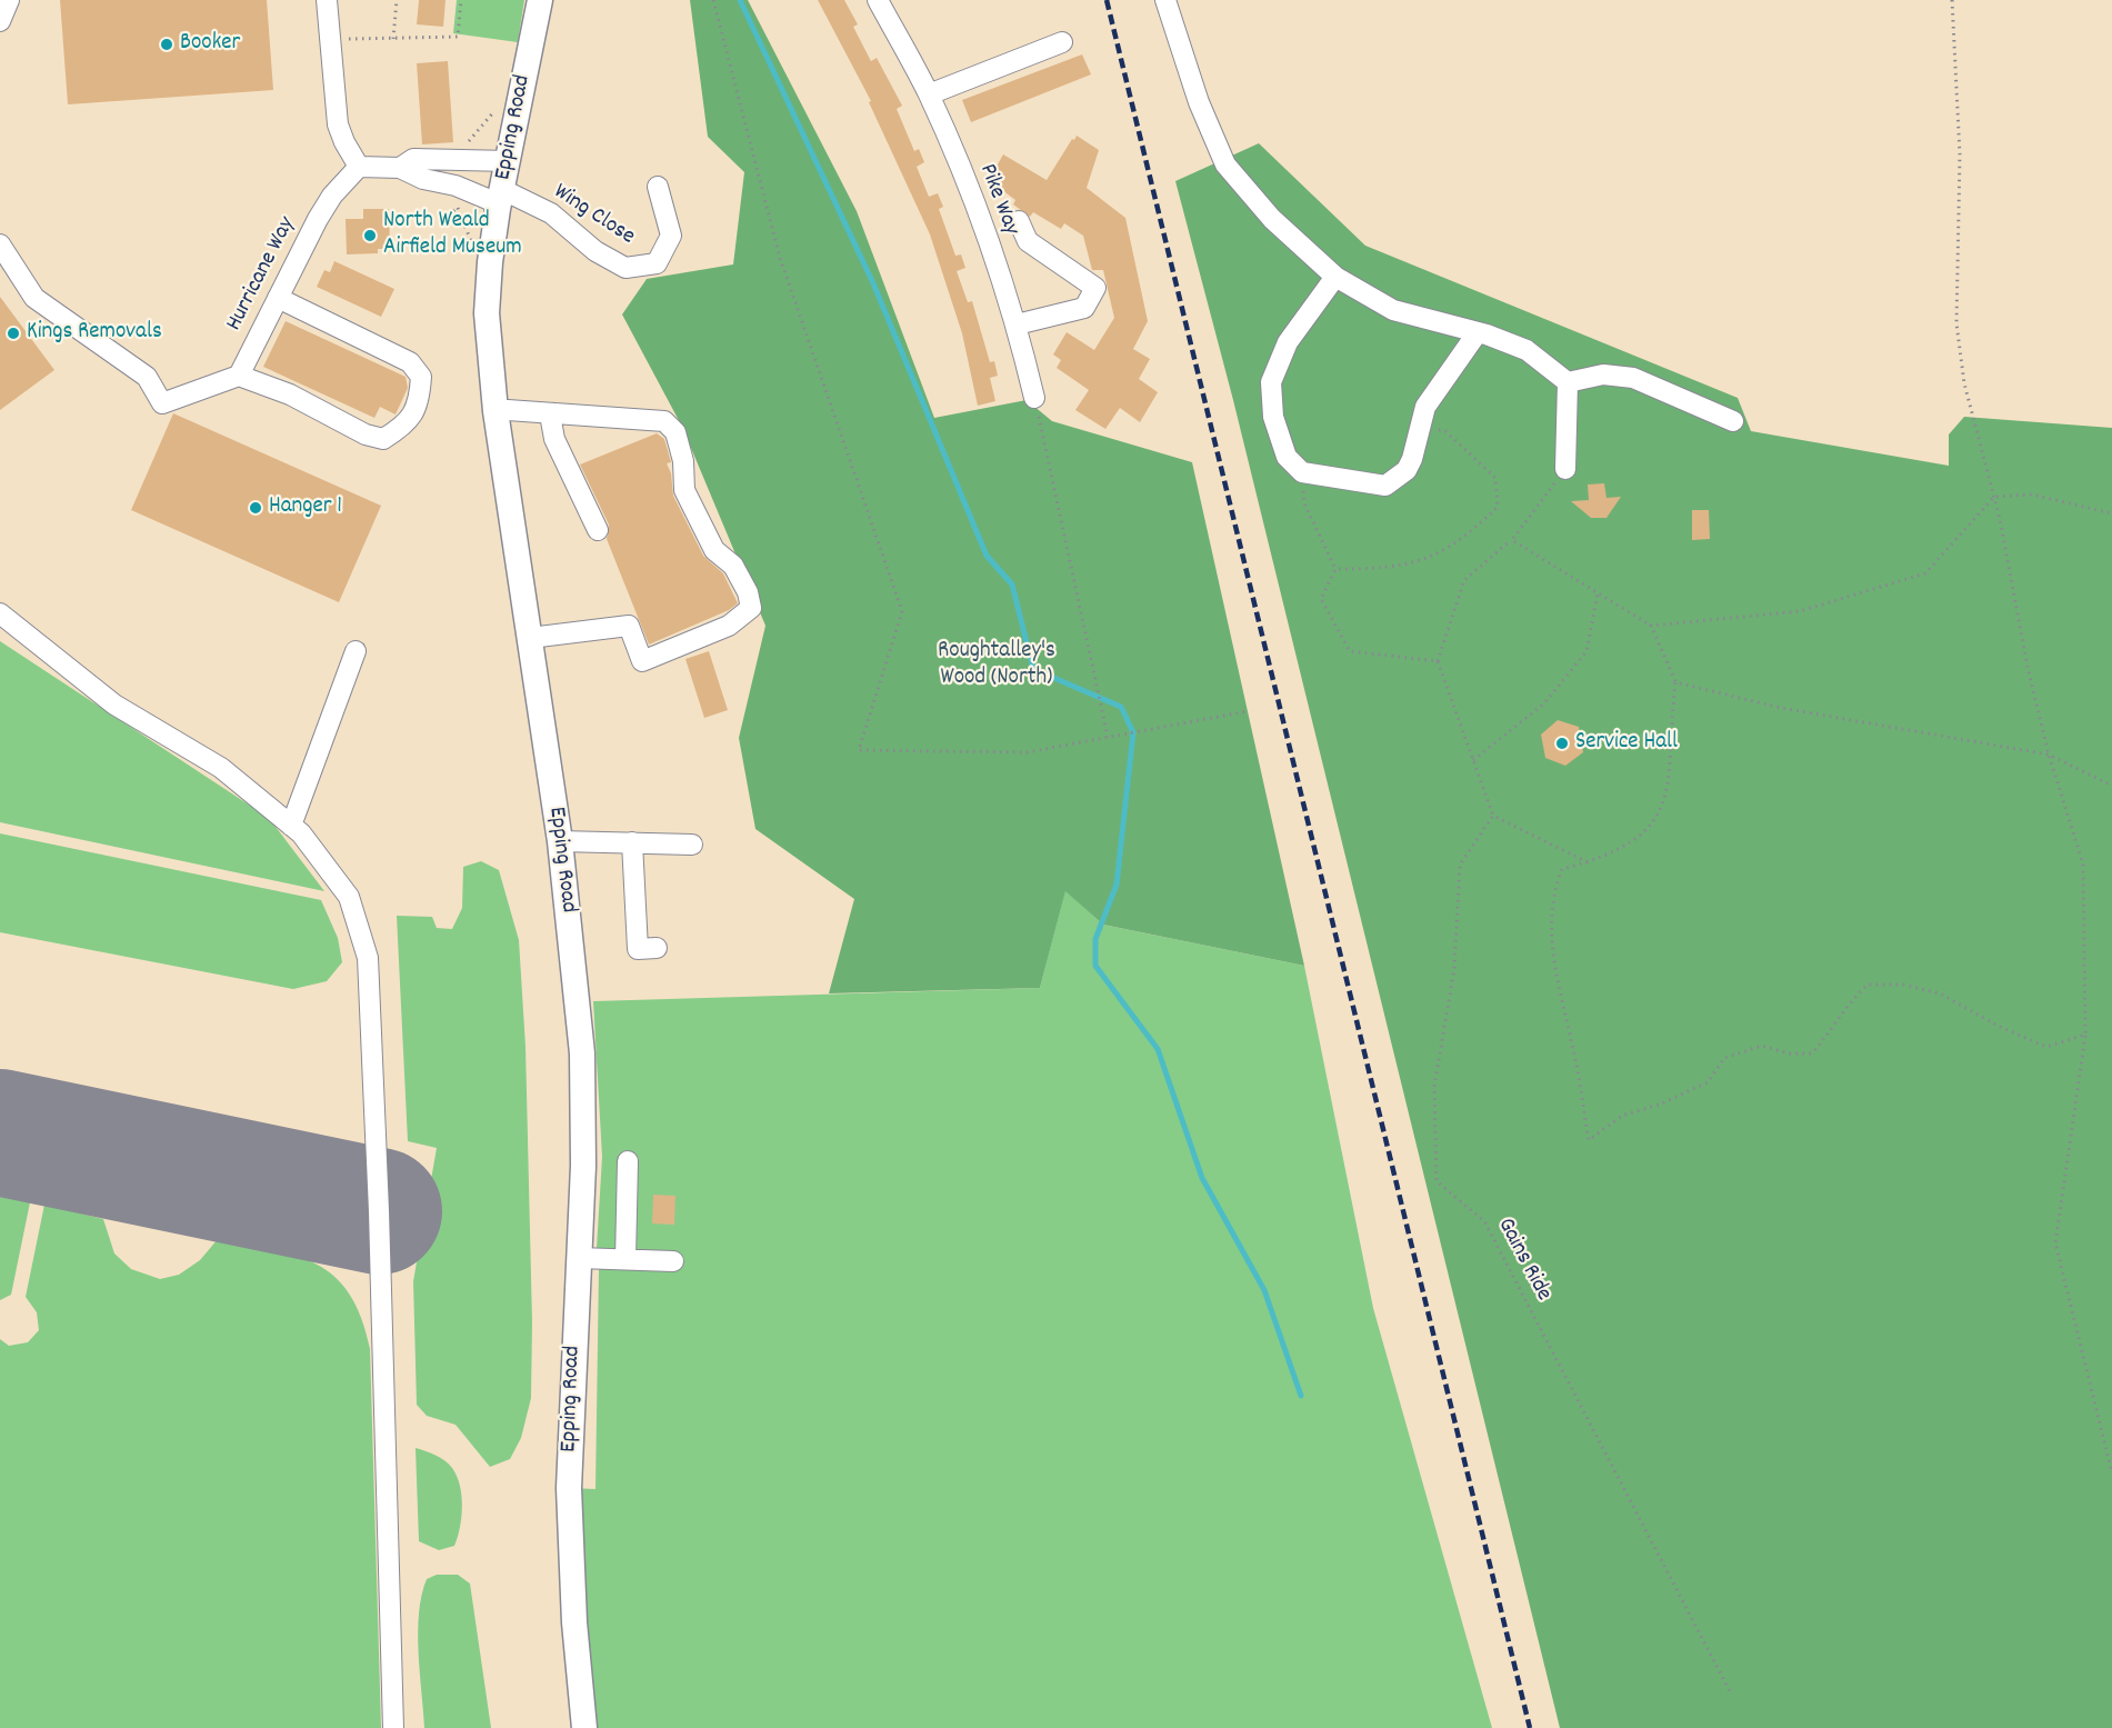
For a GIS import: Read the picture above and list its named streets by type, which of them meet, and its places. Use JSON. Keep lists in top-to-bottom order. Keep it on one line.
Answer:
{"streets":{"main road":["Epping Road"],"street":["Pike Way","Wing Close","Hurricane Way"],"path":["Gains Ride"]},"crossings":[["Epping Road","Wing Close"]],"parks":["Roughtalley's Wood (North)"],"places":["Booker","North Weald Airfield Museum","Kings Removals","Hanger 1","Service Hall"]}
